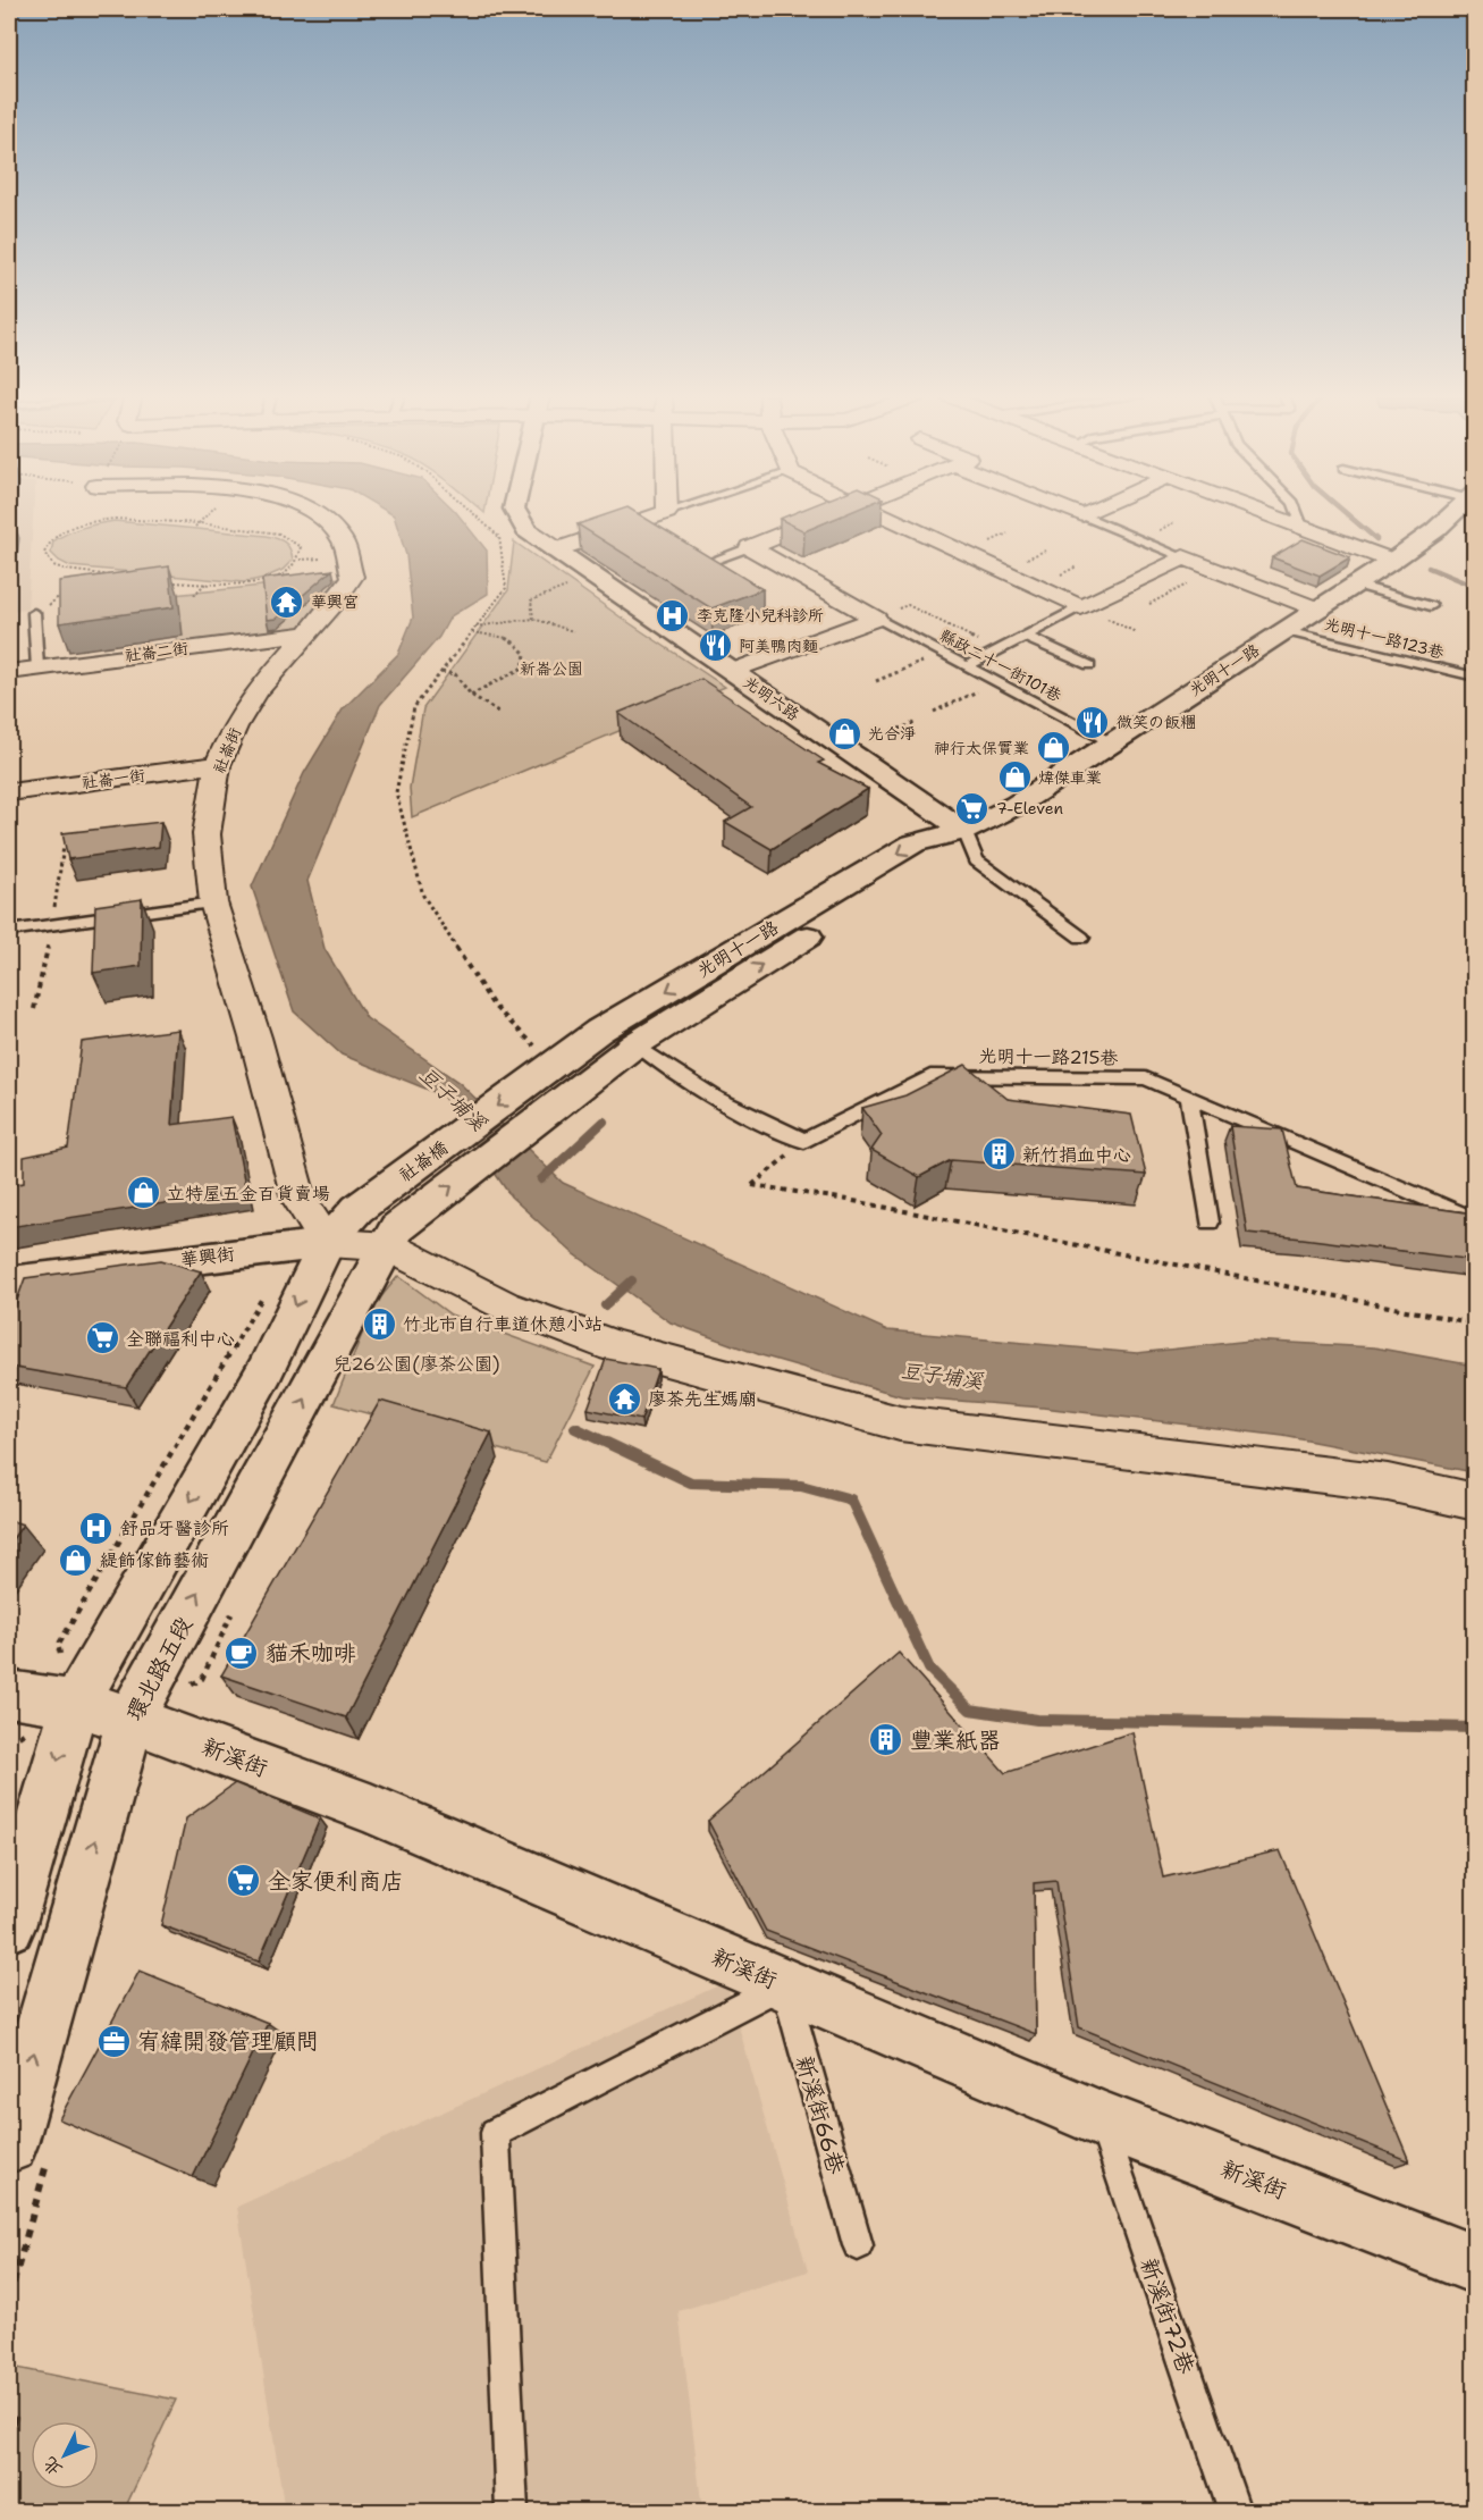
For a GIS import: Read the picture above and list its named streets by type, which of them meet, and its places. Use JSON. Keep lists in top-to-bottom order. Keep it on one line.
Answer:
{"streets":{"street":["社崙二街","光明十一路","光明六路","社崙街","社崙一街","社崙橋","華興街","環北路五段","新溪街"],"lane":["光明十一路123巷","縣政二十一街101巷","光明十一路215巷","新溪街66巷","新溪街72巷"]},"crossings":[["光明十一路123巷","光明十一路"],["社崙二街","社崙街"],["縣政二十一街101巷","光明十一路"],["光明十一路","光明六路"],["光明十一路","社崙橋"],["社崙街","社崙一街"],["社崙街","社崙橋"],["社崙街","華興街"],["社崙橋","華興街"],["社崙橋","環北路五段"],["環北路五段","新溪街"],["新溪街","新溪街66巷"],["新溪街","新溪街72巷"]],"water":["豆子埔溪"],"parks":["新崙公園","兒26公園(廖茶公園)"],"places":{"temple":["華興宮","廖茶先生媽廟"],"hospital":["李克隆小兒科診所","舒品牙醫診所"],"restaurant":["阿美鴨肉麵","微笑の飯糰"],"shop":["光合淨","神行太保實業","煒傑車業","立特屋五金百貨賣場","緹飾傢飾藝術"],"supermarket":["7-Eleven","全聯福利中心","全家便利商店"],"building":["新竹捐血中心","竹北市自行車道休憩小站","豐業紙器"],"cafe":["貓禾咖啡"],"office":["宥緯開發管理顧問"]},"north":"bottom left"}
